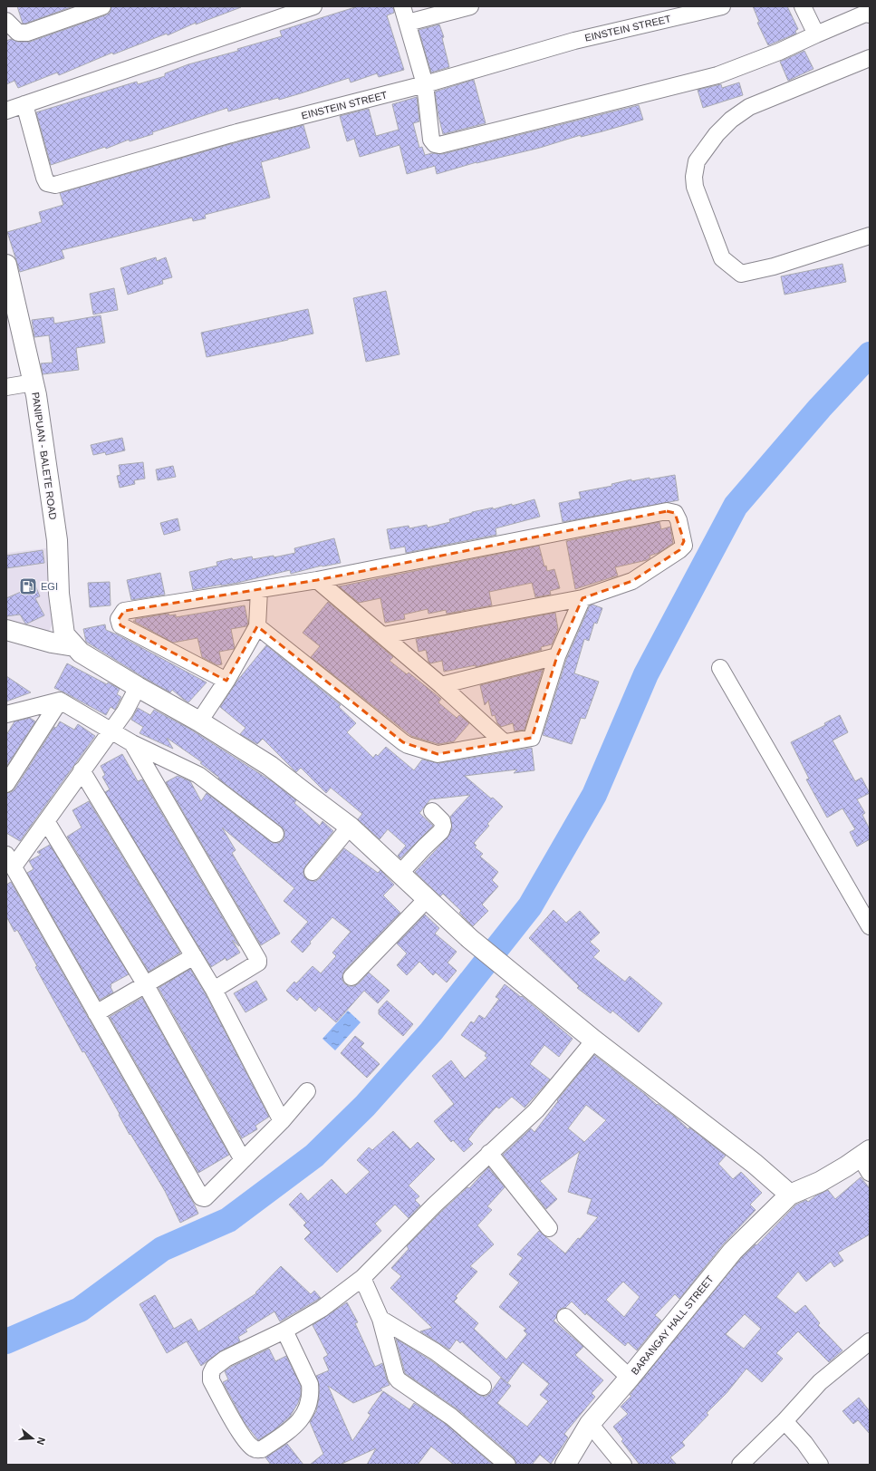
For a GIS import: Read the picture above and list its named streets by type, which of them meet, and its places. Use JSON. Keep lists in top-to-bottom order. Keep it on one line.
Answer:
{"streets":{"main road":["PANIPUAN - BALETE ROAD","BARANGAY HALL STREET"],"street":["EINSTEIN STREET"]},"places":{"fuel station":["EGI"]},"north":"right"}
